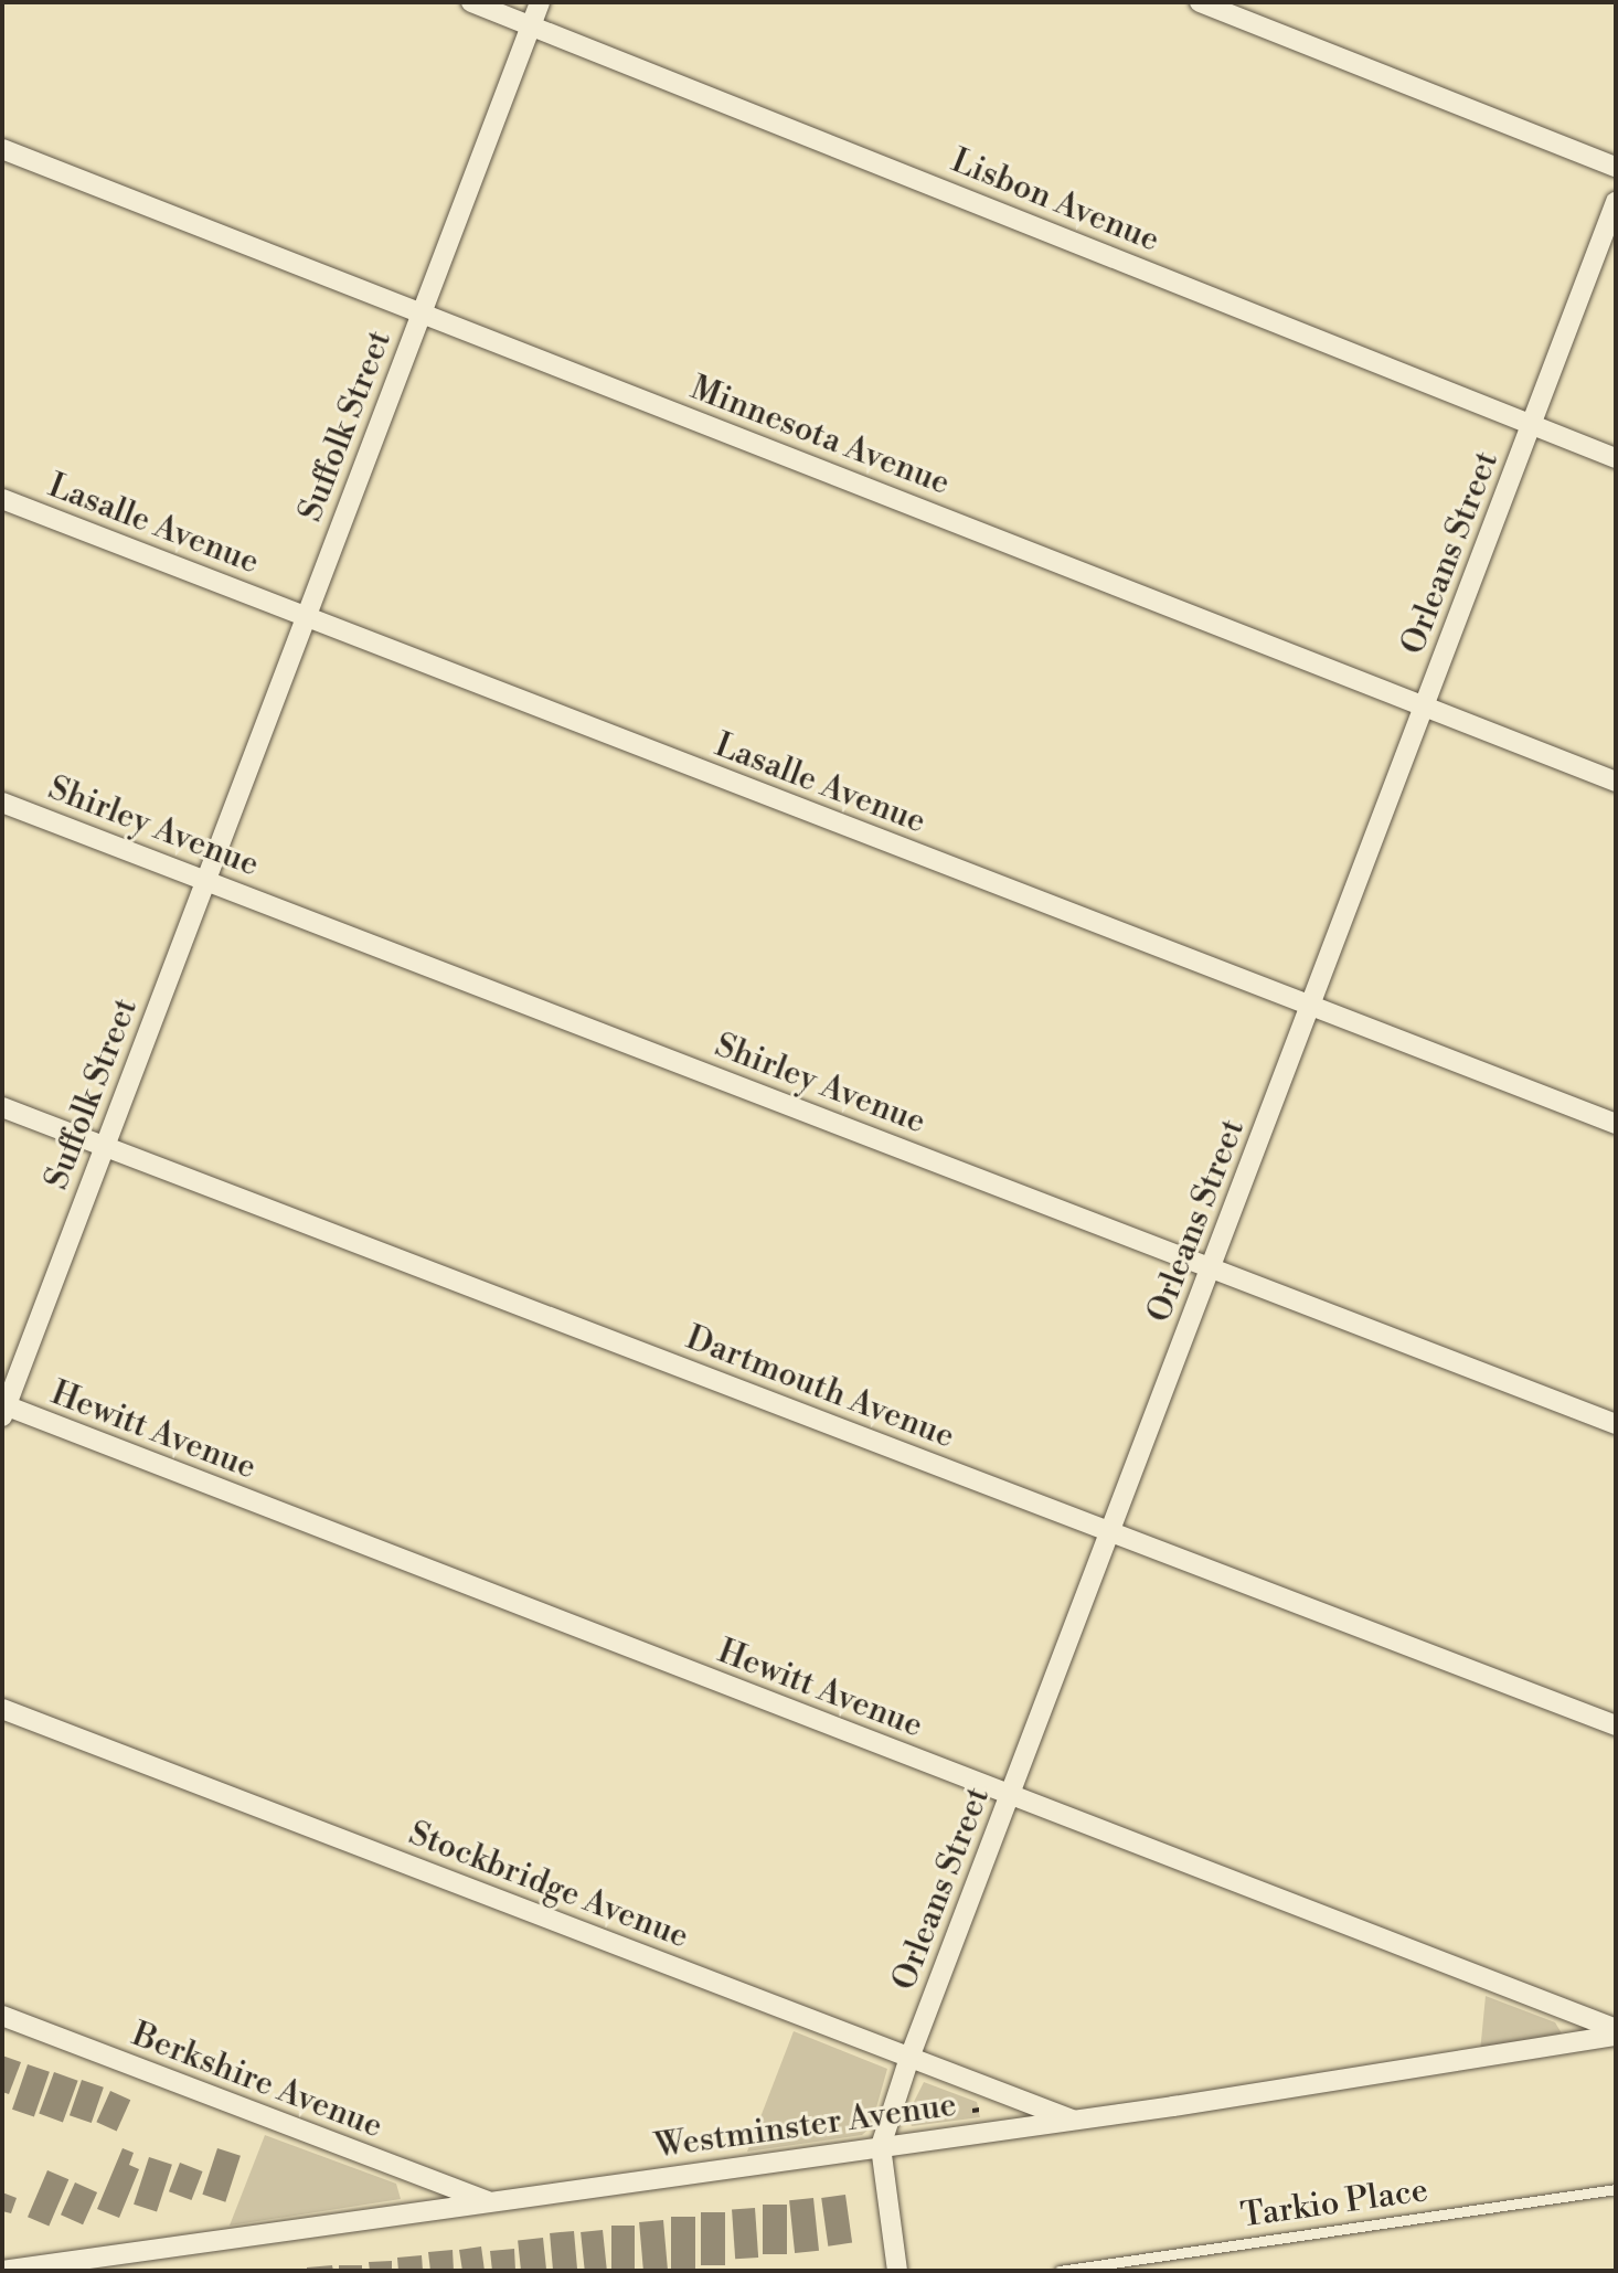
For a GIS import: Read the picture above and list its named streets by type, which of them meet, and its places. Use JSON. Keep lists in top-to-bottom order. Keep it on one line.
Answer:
{"streets":{"street":["Lisbon Avenue","Suffolk Street","Minnesota Avenue","Lasalle Avenue","Orleans Street","Shirley Avenue","Dartmouth Avenue","Hewitt Avenue","Stockbridge Avenue","Berkshire Avenue","Westminster Avenue"],"lane":["Tarkio Place"]},"crossings":[["Lisbon Avenue","Suffolk Street"],["Lisbon Avenue","Orleans Street"],["Suffolk Street","Minnesota Avenue"],["Suffolk Street","Lasalle Avenue"],["Suffolk Street","Shirley Avenue"],["Suffolk Street","Dartmouth Avenue"],["Suffolk Street","Hewitt Avenue"],["Minnesota Avenue","Orleans Street"],["Lasalle Avenue","Orleans Street"],["Orleans Street","Shirley Avenue"],["Orleans Street","Dartmouth Avenue"],["Orleans Street","Hewitt Avenue"],["Orleans Street","Stockbridge Avenue"],["Orleans Street","Westminster Avenue"],["Stockbridge Avenue","Westminster Avenue"],["Berkshire Avenue","Westminster Avenue"]]}
